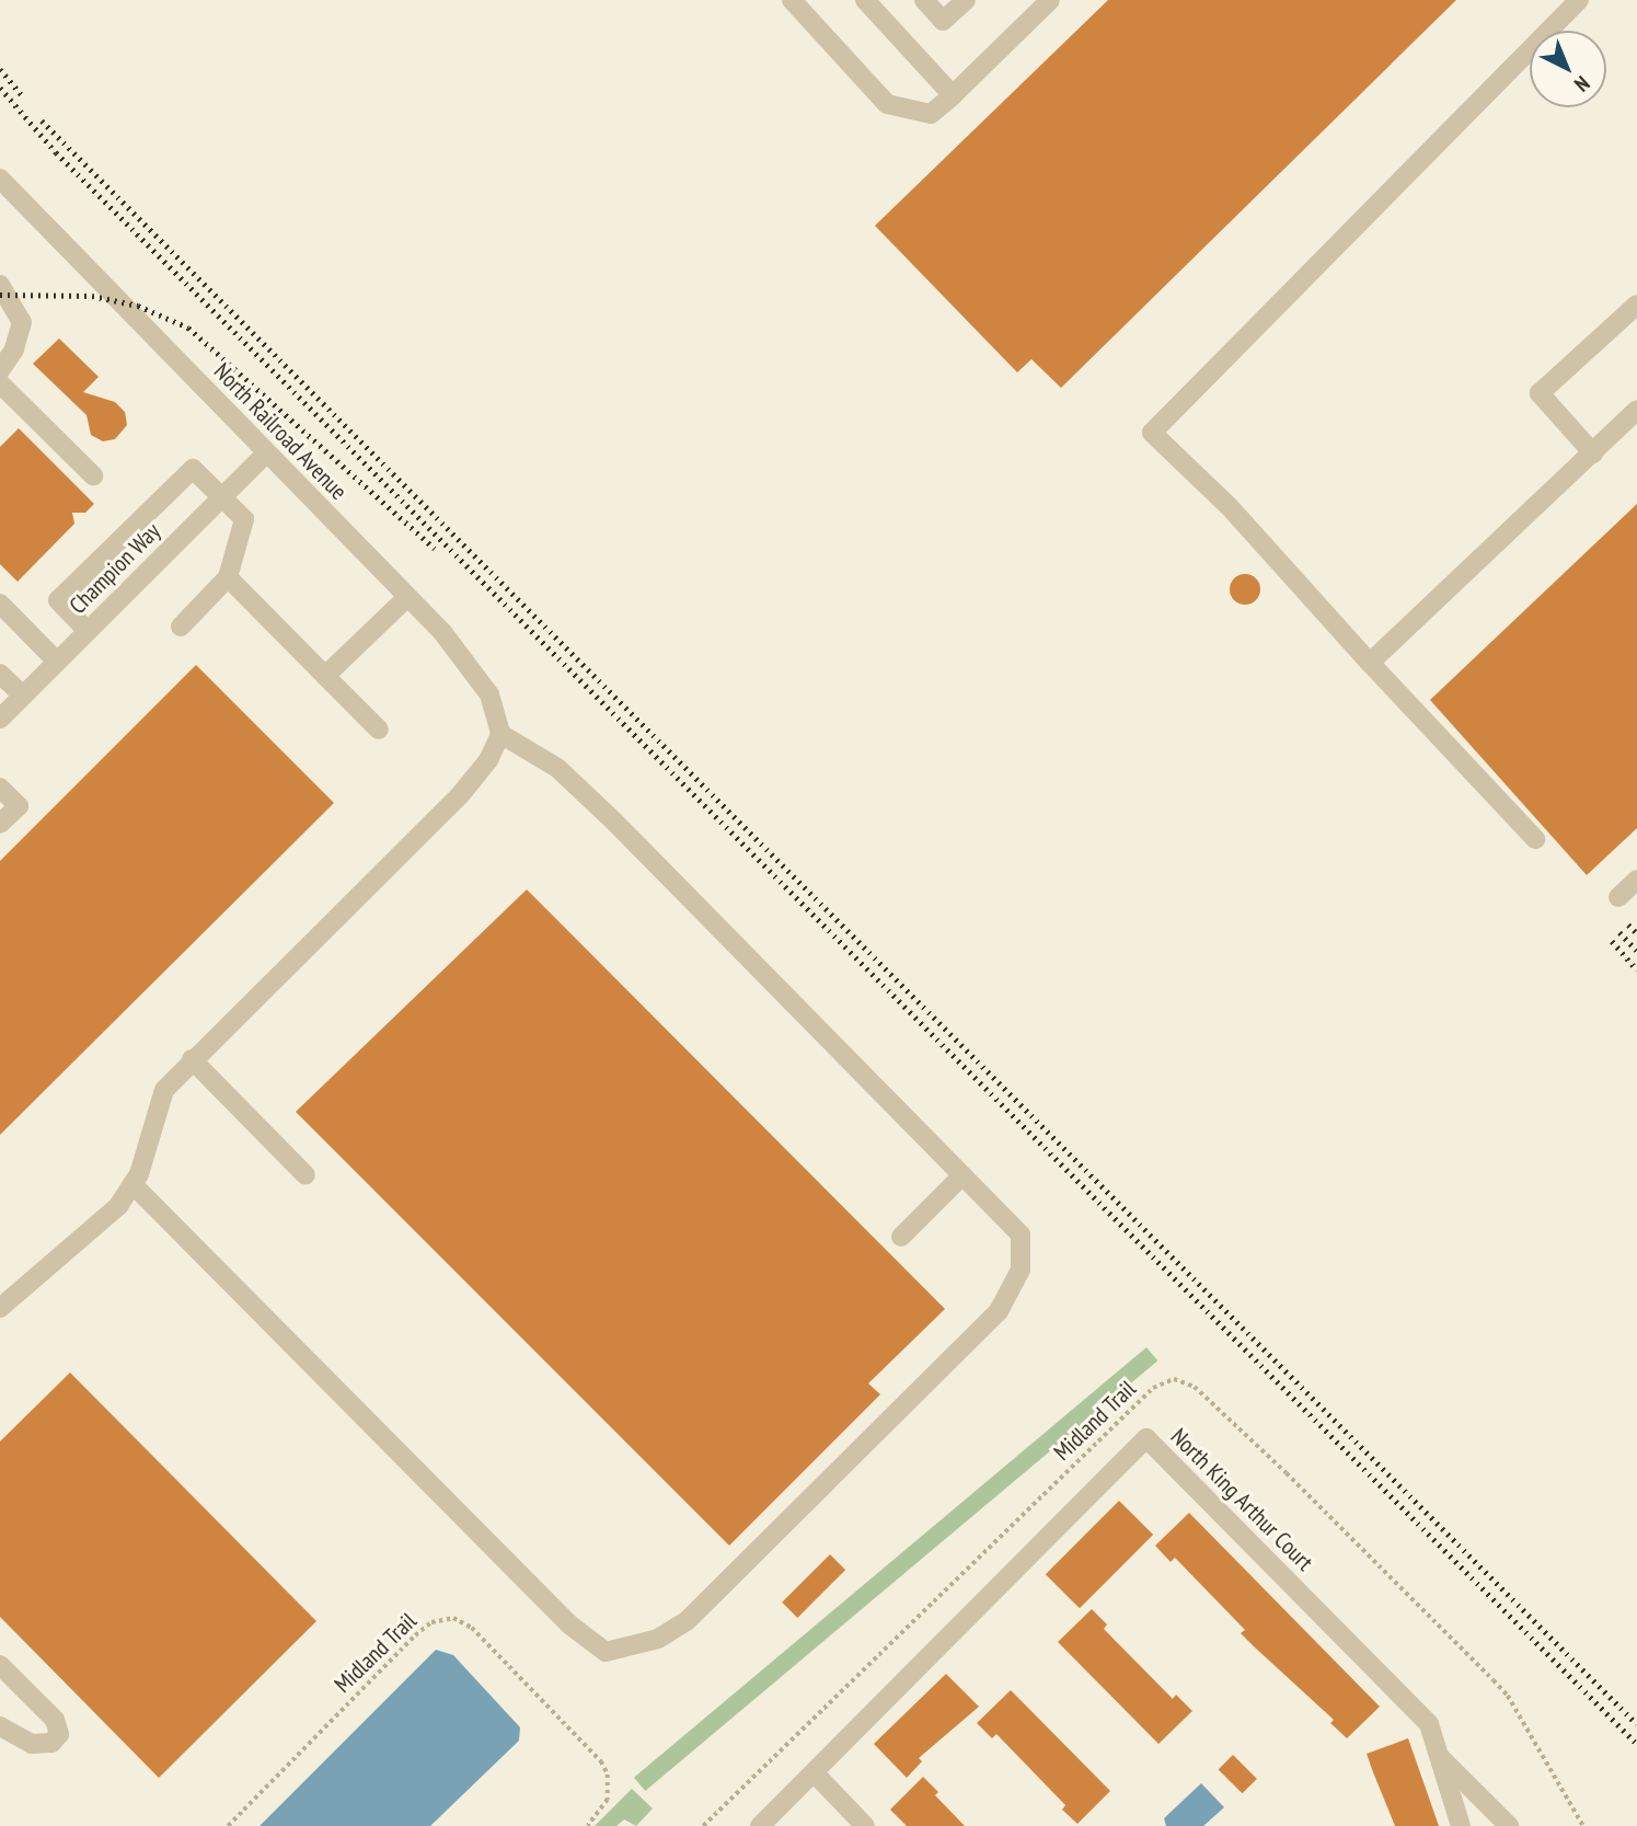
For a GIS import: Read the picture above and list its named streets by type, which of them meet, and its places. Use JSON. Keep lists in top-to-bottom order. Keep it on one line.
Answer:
{"streets":{"street":["North Railroad Avenue","Champion Way","North King Arthur Court"],"path":["Midland Trail"]},"crossings":[["North Railroad Avenue","Champion Way"]],"north":"bottom right"}
